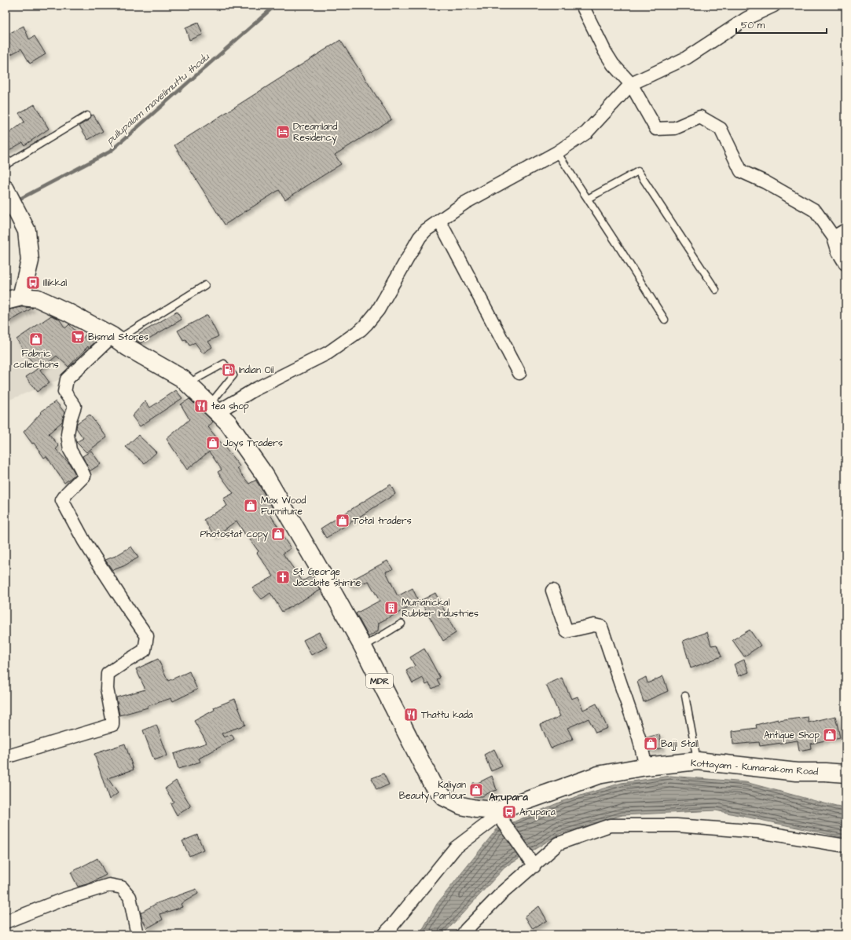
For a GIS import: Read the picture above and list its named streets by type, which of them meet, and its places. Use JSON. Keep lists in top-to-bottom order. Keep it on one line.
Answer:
{"streets":{"main road":["MDR","Kottayam - Kumarakom Road"]},"crossings":[["MDR","Kottayam - Kumarakom Road"]],"districts":["Arupara"],"water":["pullupalam mavelimuttu thodu"],"places":{"hotel":["Dreamland Residency"],"bus stop":["Illikkal","Arupara"],"supermarket":["Bismal Stores"],"shop":["Fabric collections","Joys Traders","Max Wood Furniture","Total traders","Photostat copy","Antique Shop","Bajji Stall","Kaliyan Beauty Parlour"],"fuel station":["Indian Oil"],"restaurant":["tea shop","Thattu kada"],"church":["St. George Jacobite shirine"],"building":["Murianickal Rubber Industries"]},"scale_bar":"50 m"}
